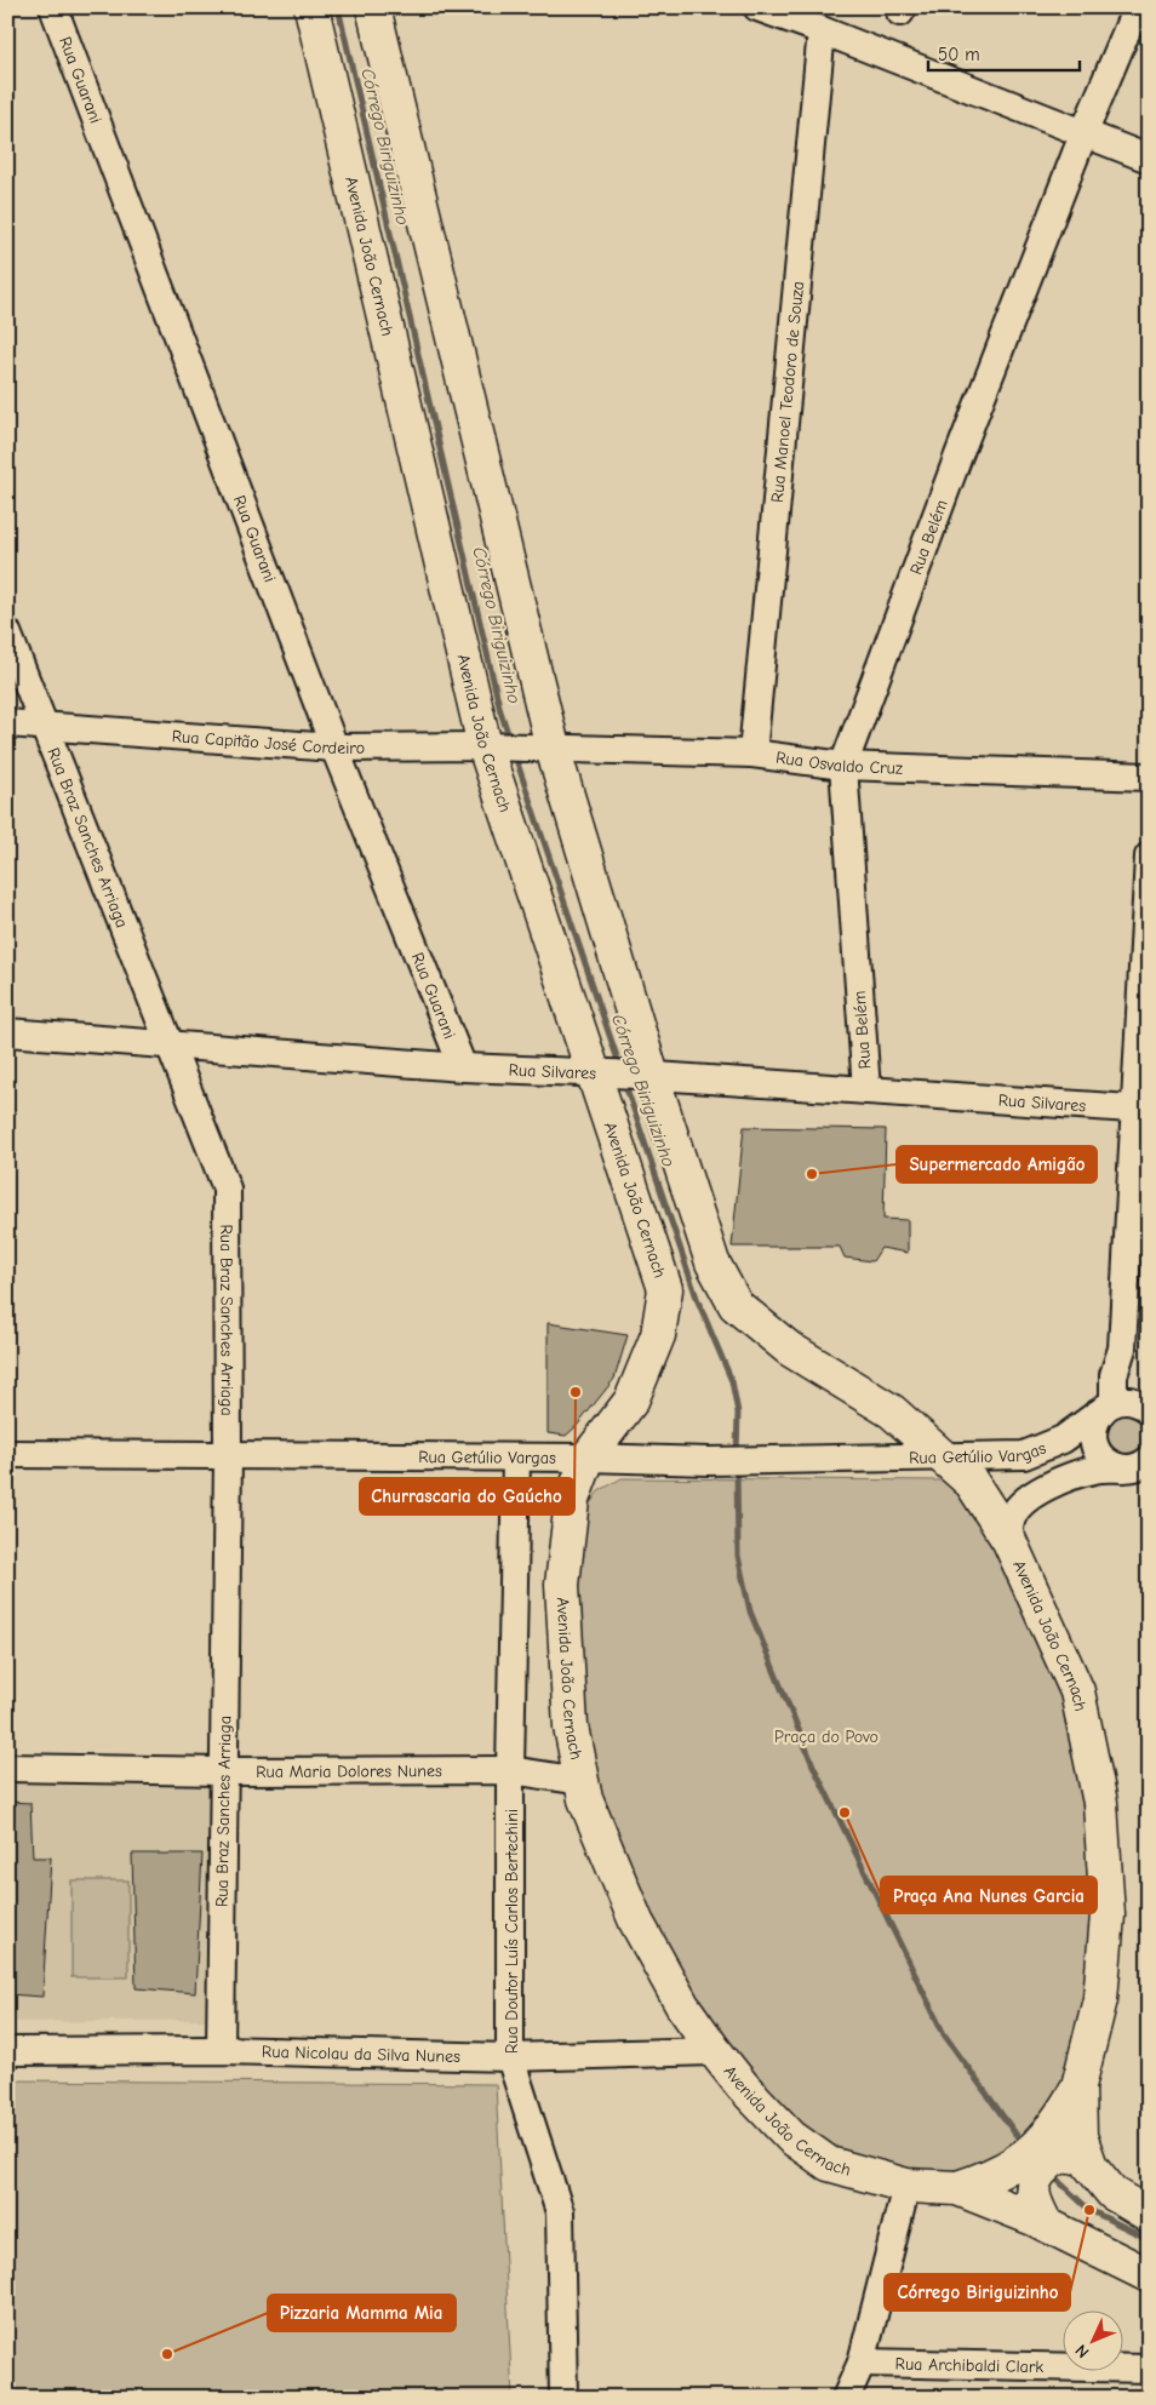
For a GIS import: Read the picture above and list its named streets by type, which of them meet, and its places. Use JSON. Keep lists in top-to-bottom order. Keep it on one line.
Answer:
{"streets":{"main road":["Avenida João Cernach"],"street":["Rua Guarani","Rua Manoel Teodoro de Souza","Rua Belém","Rua Capitão José Cordeiro","Rua Osvaldo Cruz","Rua Braz Sanches Arriaga","Rua Silvares","Rua Getúlio Vargas","Rua Maria Dolores Nunes","Rua Doutor Luís Carlos Bertechini","Rua Nicolau da Silva Nunes","Rua Archibaldi Clark"]},"crossings":[["Rua Guarani","Rua Capitão José Cordeiro"],["Rua Guarani","Rua Silvares"],["Avenida João Cernach","Rua Capitão José Cordeiro"],["Avenida João Cernach","Rua Osvaldo Cruz"],["Avenida João Cernach","Rua Silvares"],["Avenida João Cernach","Rua Getúlio Vargas"],["Avenida João Cernach","Rua Maria Dolores Nunes"],["Avenida João Cernach","Rua Nicolau da Silva Nunes"],["Rua Manoel Teodoro de Souza","Rua Osvaldo Cruz"],["Rua Belém","Rua Osvaldo Cruz"],["Rua Belém","Rua Silvares"],["Rua Capitão José Cordeiro","Rua Osvaldo Cruz"],["Rua Capitão José Cordeiro","Rua Braz Sanches Arriaga"],["Rua Braz Sanches Arriaga","Rua Silvares"],["Rua Braz Sanches Arriaga","Rua Getúlio Vargas"],["Rua Braz Sanches Arriaga","Rua Maria Dolores Nunes"],["Rua Braz Sanches Arriaga","Rua Nicolau da Silva Nunes"],["Rua Getúlio Vargas","Rua Doutor Luís Carlos Bertechini"],["Rua Maria Dolores Nunes","Rua Doutor Luís Carlos Bertechini"],["Rua Doutor Luís Carlos Bertechini","Rua Nicolau da Silva Nunes"]],"water":["Córrego Biriguizinho"],"parks":["Praça do Povo"],"places":["Supermercado Amigão","Churrascaria do Gaúcho","Praça Ana Nunes Garcia","Córrego Biriguizinho","Pizzaria Mamma Mia"],"scale_bar":"50 m","north":"bottom left"}
